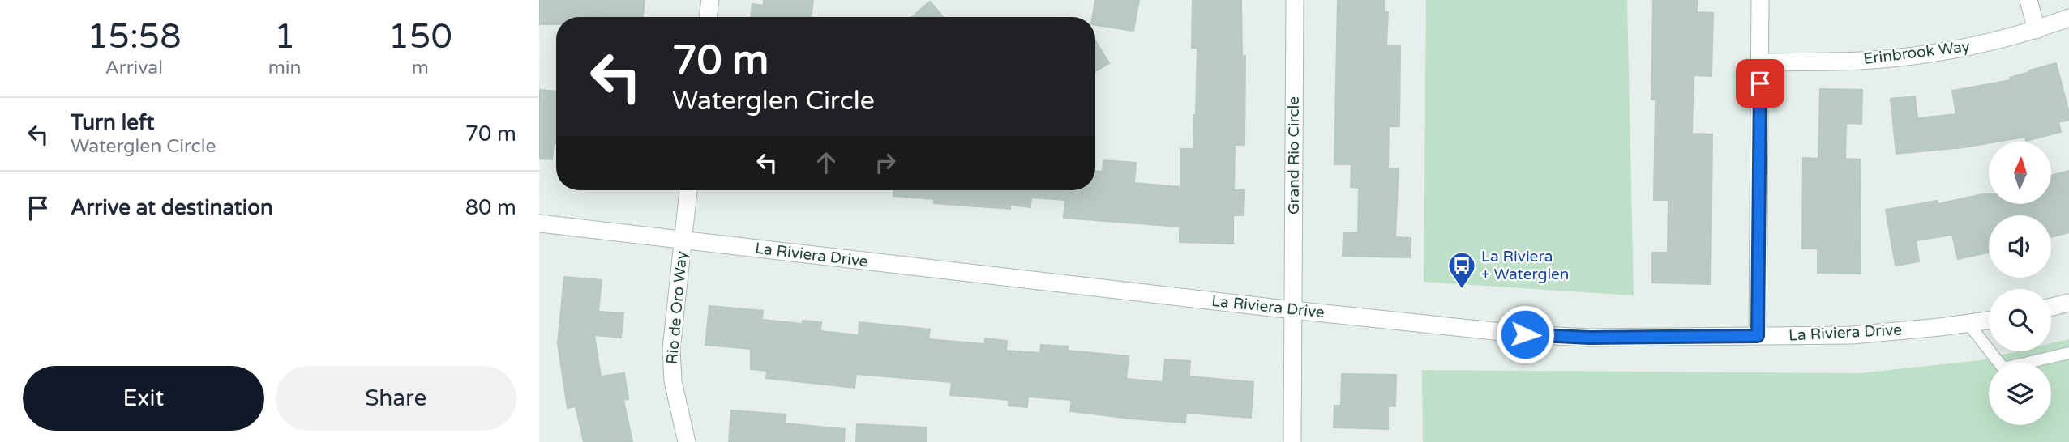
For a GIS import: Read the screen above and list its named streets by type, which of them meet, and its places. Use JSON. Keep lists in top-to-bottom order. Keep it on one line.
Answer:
{"streets":{"street":["Erinbrook Way","Grand Rio Circle","La Riviera Drive","Rio de Oro Way"]},"crossings":[["Grand Rio Circle","La Riviera Drive"],["La Riviera Drive","Rio de Oro Way"]],"places":{"bus stop":["La Riviera + Waterglen"]},"north":"top","page":{"eta":["15:58","Arrival","1","min","150","m"],"turn":["70 m","Waterglen Circle"],"list":[{"name":"Turn left","note":"Waterglen Circle","value":"70 m"},{"name":"Arrive at destination","value":"80 m"}],"buttons":["Exit","Share"]}}
